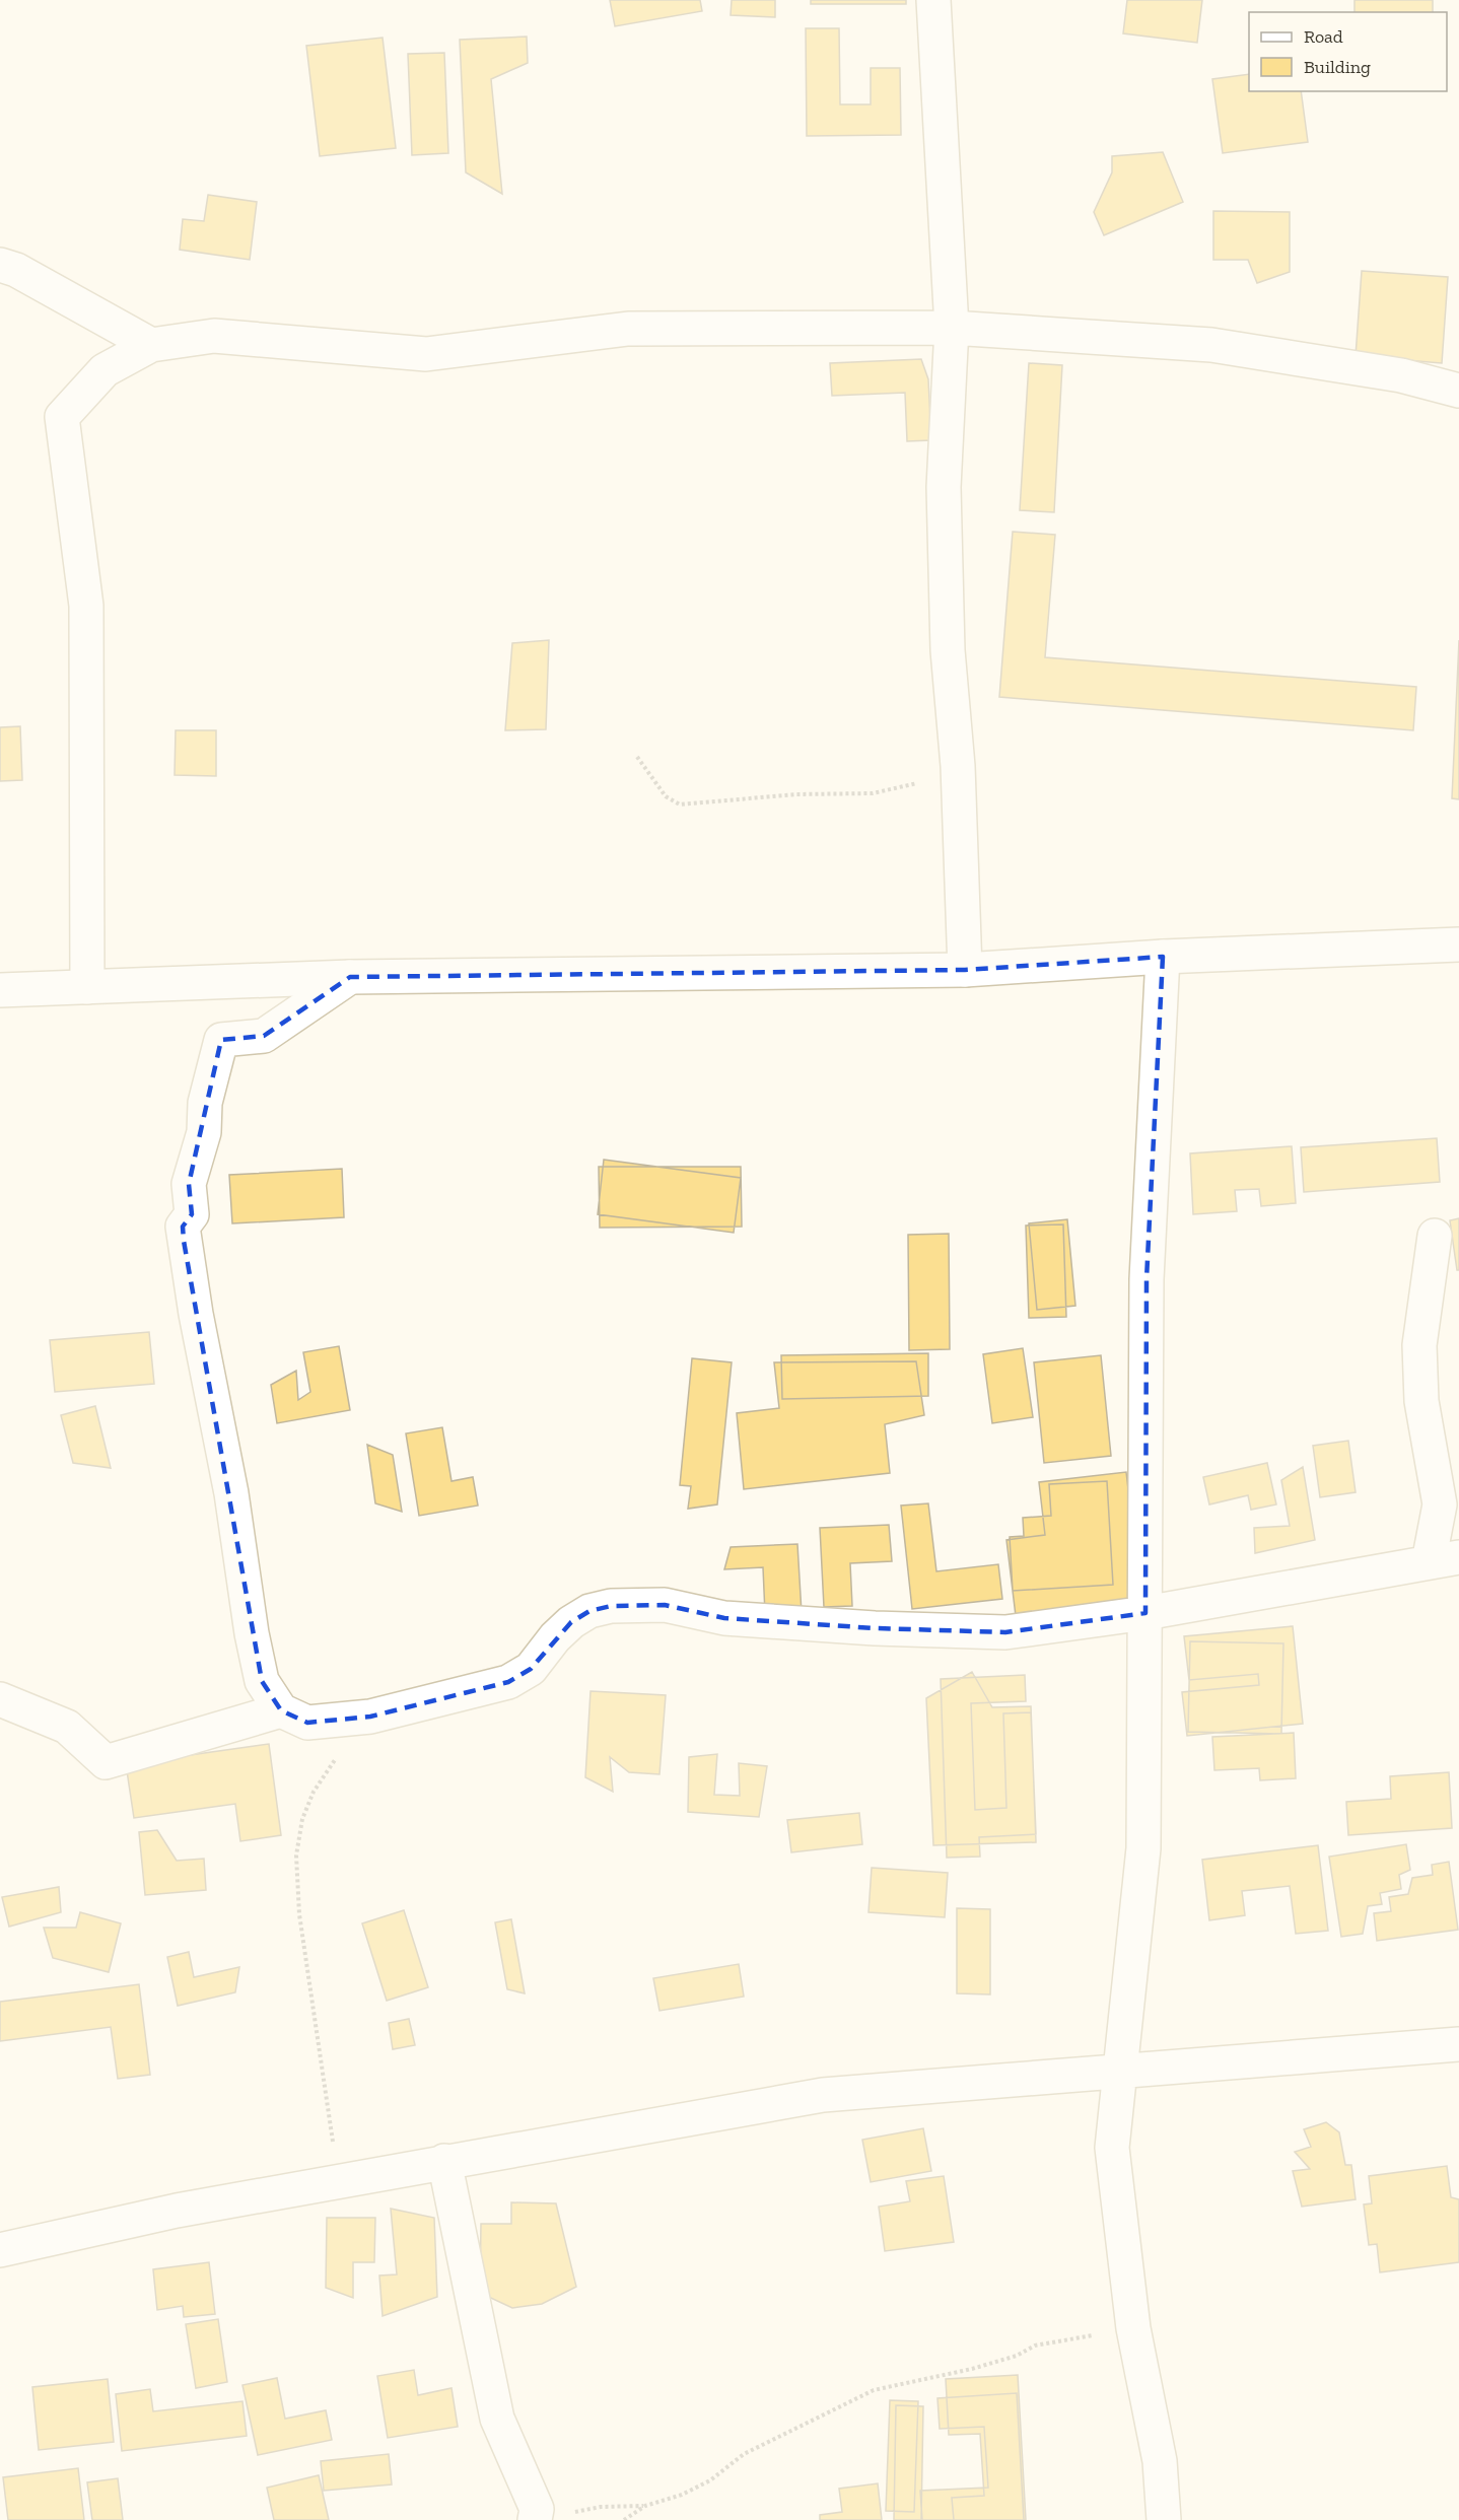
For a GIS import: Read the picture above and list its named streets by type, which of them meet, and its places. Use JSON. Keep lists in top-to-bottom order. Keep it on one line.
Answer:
{"legend":["Road","Building"]}
